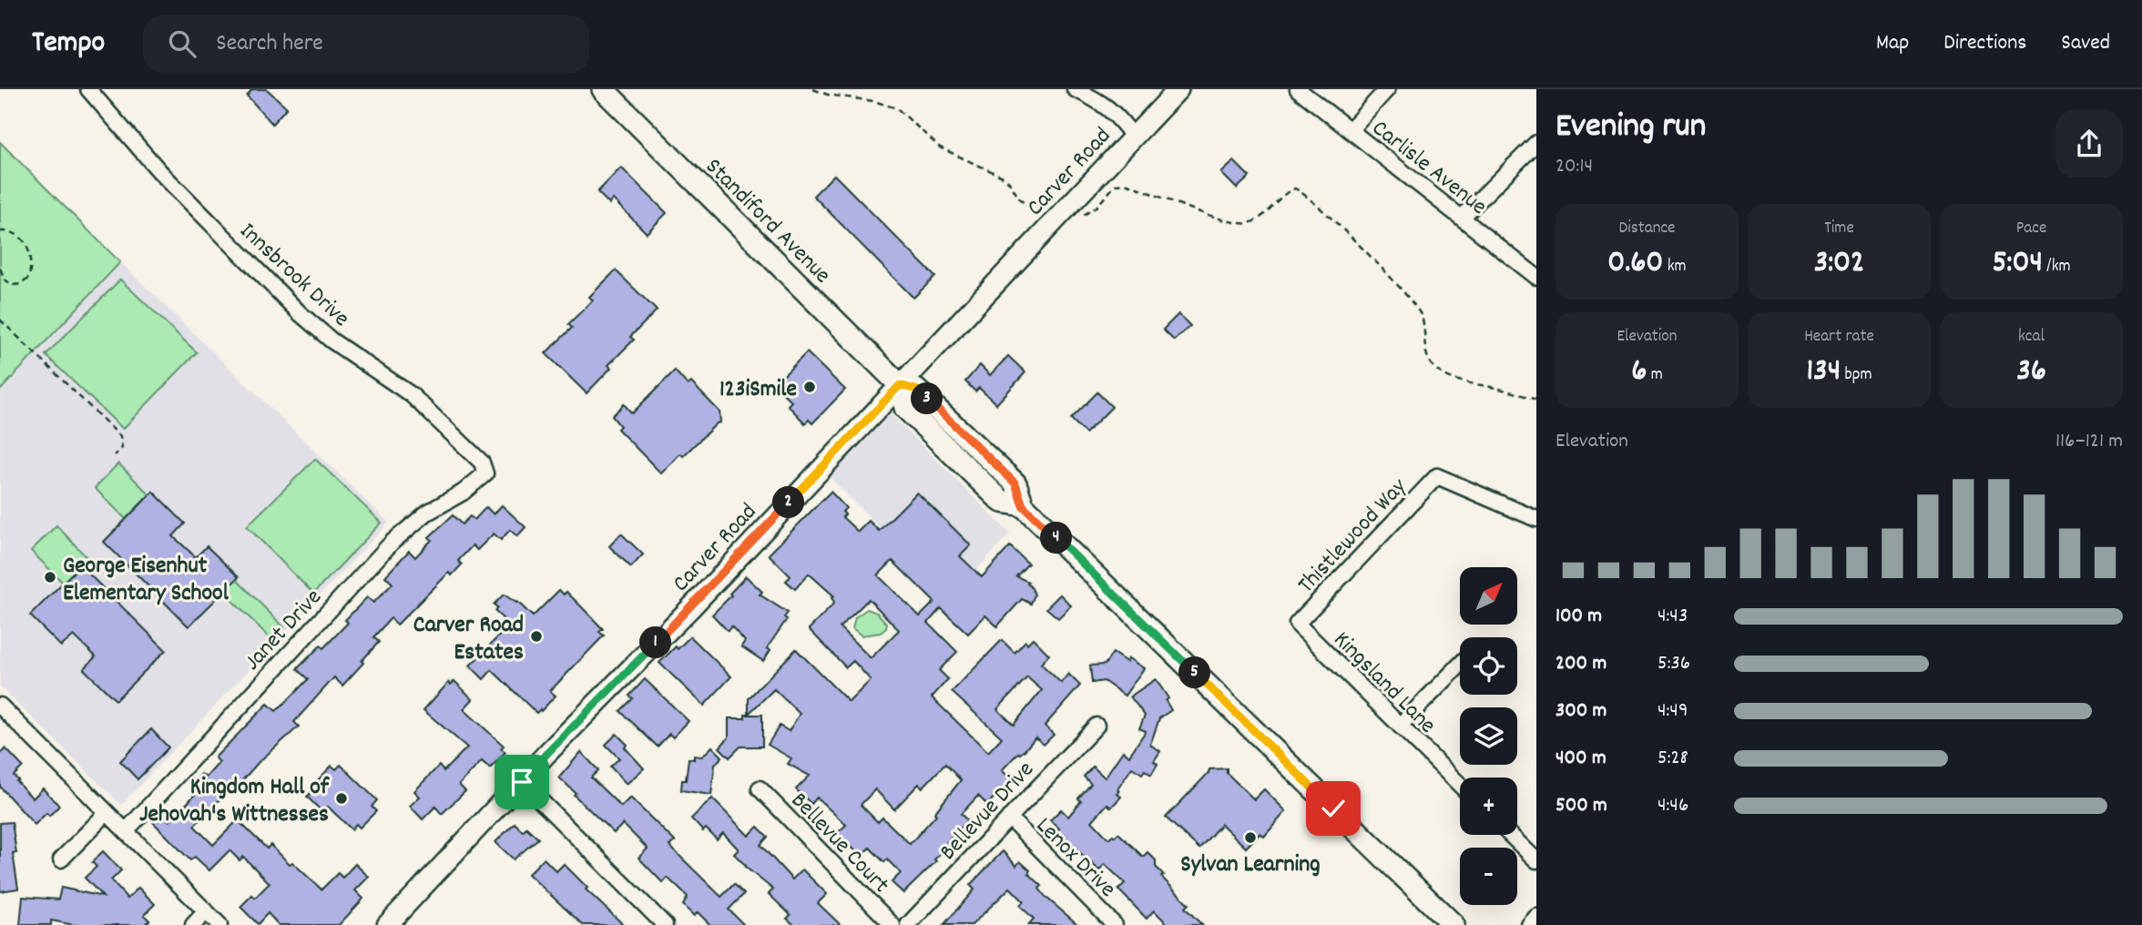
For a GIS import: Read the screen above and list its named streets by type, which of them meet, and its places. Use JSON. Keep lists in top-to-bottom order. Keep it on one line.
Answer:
{"streets":{"main road":["Standiford Avenue"],"street":["Carlisle Avenue","Carver Road","Innsbrook Drive","Thistlewood Way","Janet Drive","Kingsland Lane","Bellevue Drive","Bellevue Court","Lenox Drive"]},"crossings":[["Carver Road","Standiford Avenue"],["Innsbrook Drive","Janet Drive"],["Thistlewood Way","Kingsland Lane"],["Bellevue Drive","Lenox Drive"]],"places":["123iSmile","George Eisenhut Elementary School","Carver Road Estates","Kingdom Hall of Jehovah's Wittnesses","Sylvan Learning"],"north":"top right","page":{"header":"Tempo","search":"Search here","nav":["Map","Directions","Saved"],"heading":["Evening run","20:14"],"stats":[["Distance","0.60 km"],["Time","3:02"],["Pace","5:04 /km"],["Elevation","6 m"],["Heart rate","134 bpm"],["kcal","36"]],"pins":["3","2","4","1","5"],"chart":["Elevation","116–121 m"],"map_buttons":["+","−"],"list":[{"name":"100 m","note":"4:43"},{"name":"200 m","note":"5:36"},{"name":"300 m","note":"4:49"},{"name":"400 m","note":"5:28"},{"name":"500 m","note":"4:46"}]}}
